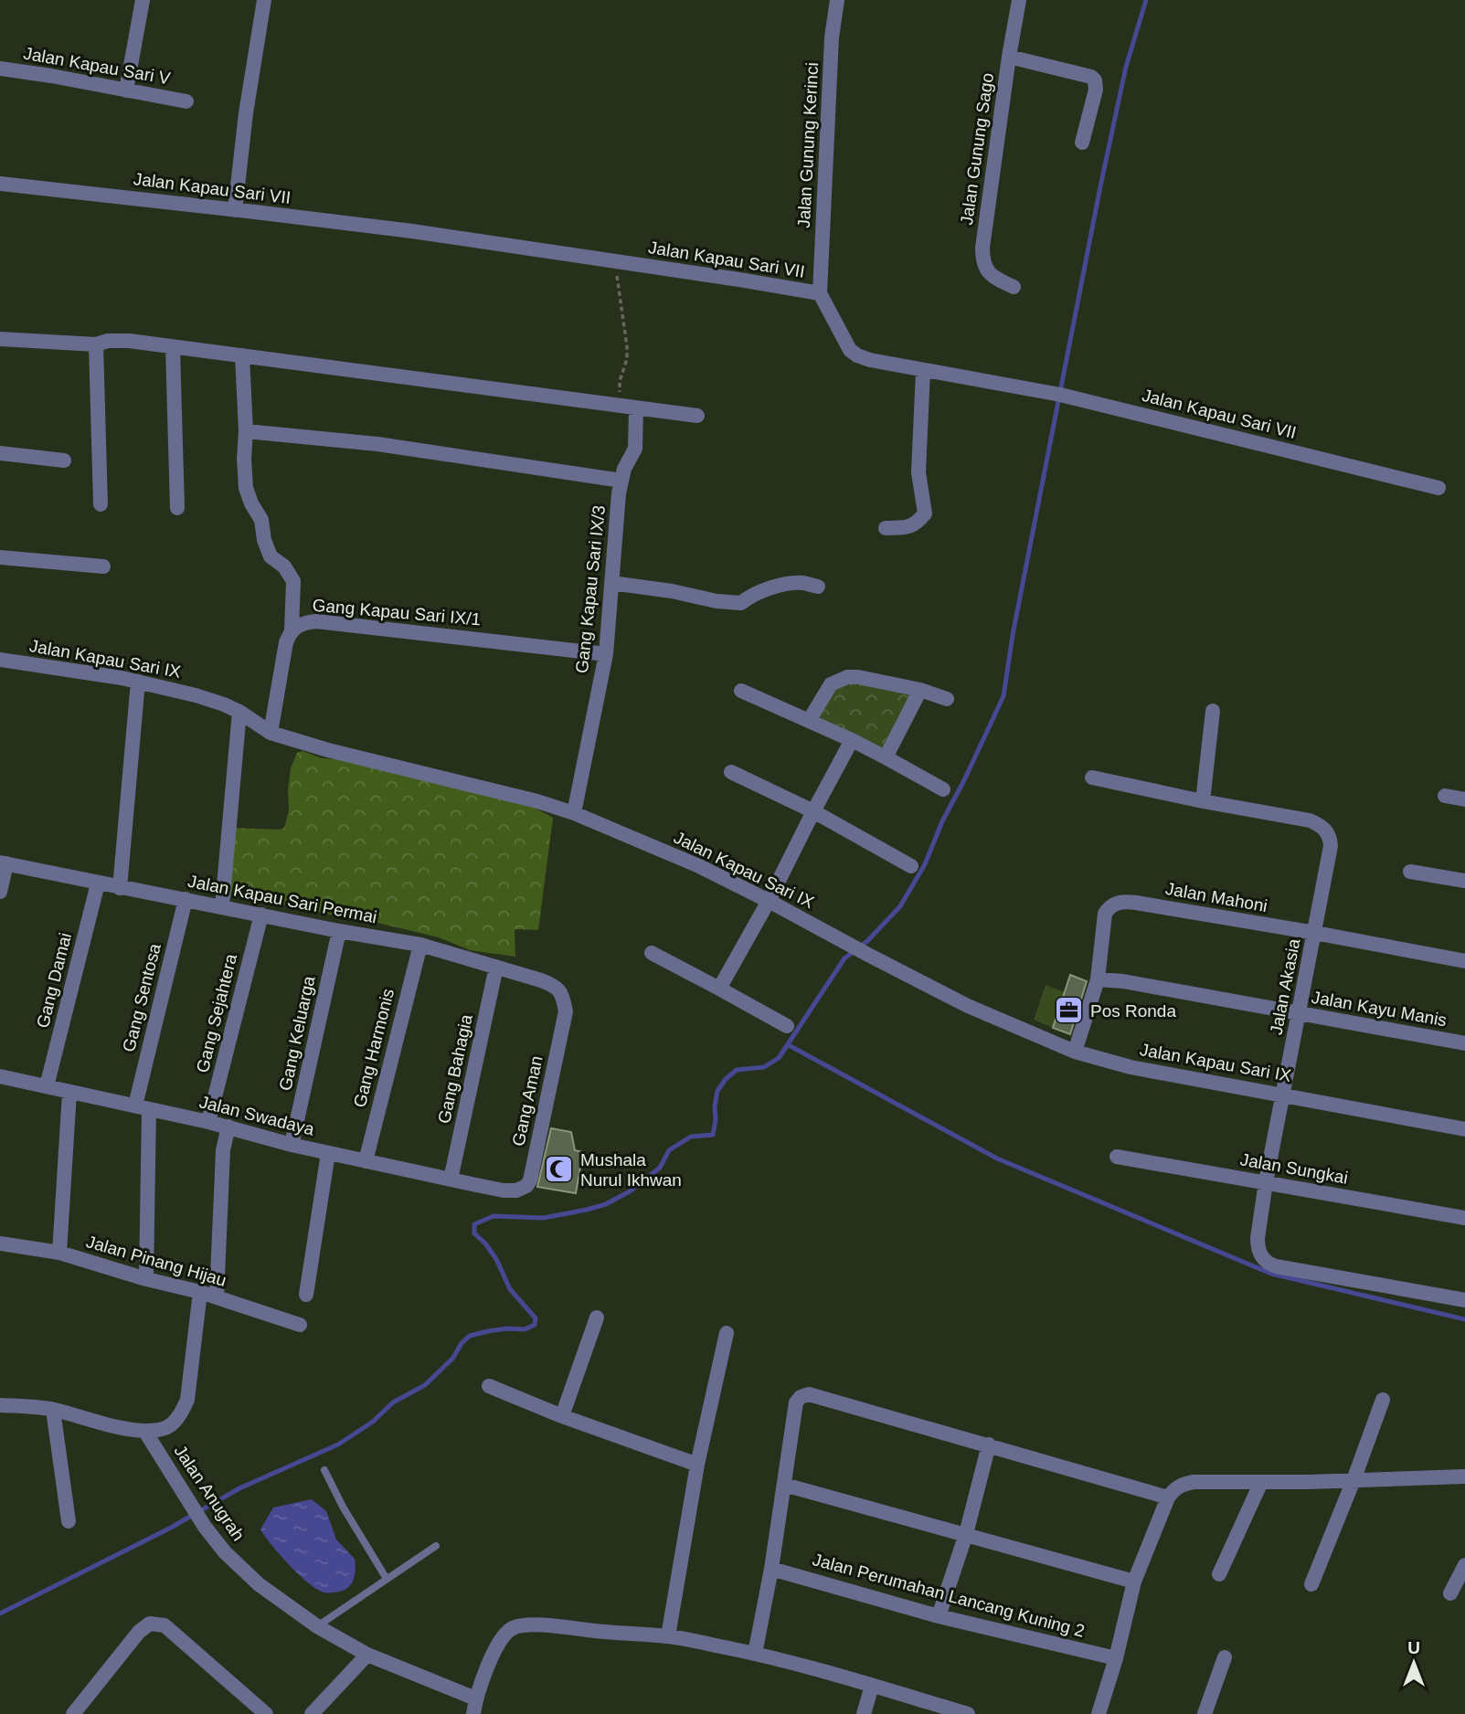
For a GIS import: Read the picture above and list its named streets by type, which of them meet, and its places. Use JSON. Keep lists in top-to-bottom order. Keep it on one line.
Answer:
{"streets":{"street":["Jalan Kapau Sari V","Jalan Gunung Kerinci","Jalan Gunung Sago","Jalan Kapau Sari VII","Gang Kapau Sari IX/3","Gang Kapau Sari IX/1","Jalan Kapau Sari IX","Jalan Mahoni","Jalan Kapau Sari Permai","Gang Damai","Jalan Akasia","Gang Sentosa","Jalan Kayu Manis","Gang Sejahtera","Gang Keluarga","Gang Harmonis","Gang Bahagia","Gang Aman","Jalan Swadaya","Jalan Sungkai","Jalan Pinang Hijau","Jalan Anugrah","Jalan Perumahan Lancang Kuning 2"]},"crossings":[["Jalan Gunung Kerinci","Jalan Kapau Sari VII"],["Gang Kapau Sari IX/3","Gang Kapau Sari IX/1"],["Gang Kapau Sari IX/3","Jalan Kapau Sari IX"],["Gang Kapau Sari IX/1","Jalan Kapau Sari IX"],["Jalan Kapau Sari IX","Jalan Mahoni"],["Jalan Kapau Sari IX","Jalan Akasia"],["Jalan Mahoni","Jalan Akasia"],["Jalan Mahoni","Jalan Kayu Manis"],["Jalan Kapau Sari Permai","Gang Damai"],["Jalan Kapau Sari Permai","Gang Sentosa"],["Jalan Kapau Sari Permai","Gang Sejahtera"],["Jalan Kapau Sari Permai","Gang Keluarga"],["Jalan Kapau Sari Permai","Gang Harmonis"],["Jalan Kapau Sari Permai","Gang Bahagia"],["Jalan Kapau Sari Permai","Gang Aman"],["Gang Damai","Jalan Swadaya"],["Jalan Akasia","Jalan Kayu Manis"],["Jalan Akasia","Jalan Sungkai"],["Gang Sentosa","Jalan Swadaya"],["Gang Sentosa","Jalan Pinang Hijau"],["Gang Sejahtera","Jalan Swadaya"],["Gang Keluarga","Jalan Swadaya"],["Gang Harmonis","Jalan Swadaya"],["Gang Bahagia","Jalan Swadaya"],["Gang Aman","Jalan Swadaya"]],"places":{"office":["Pos Ronda"],"mosque":["Mushala Nurul Ikhwan"]},"north":"top"}
